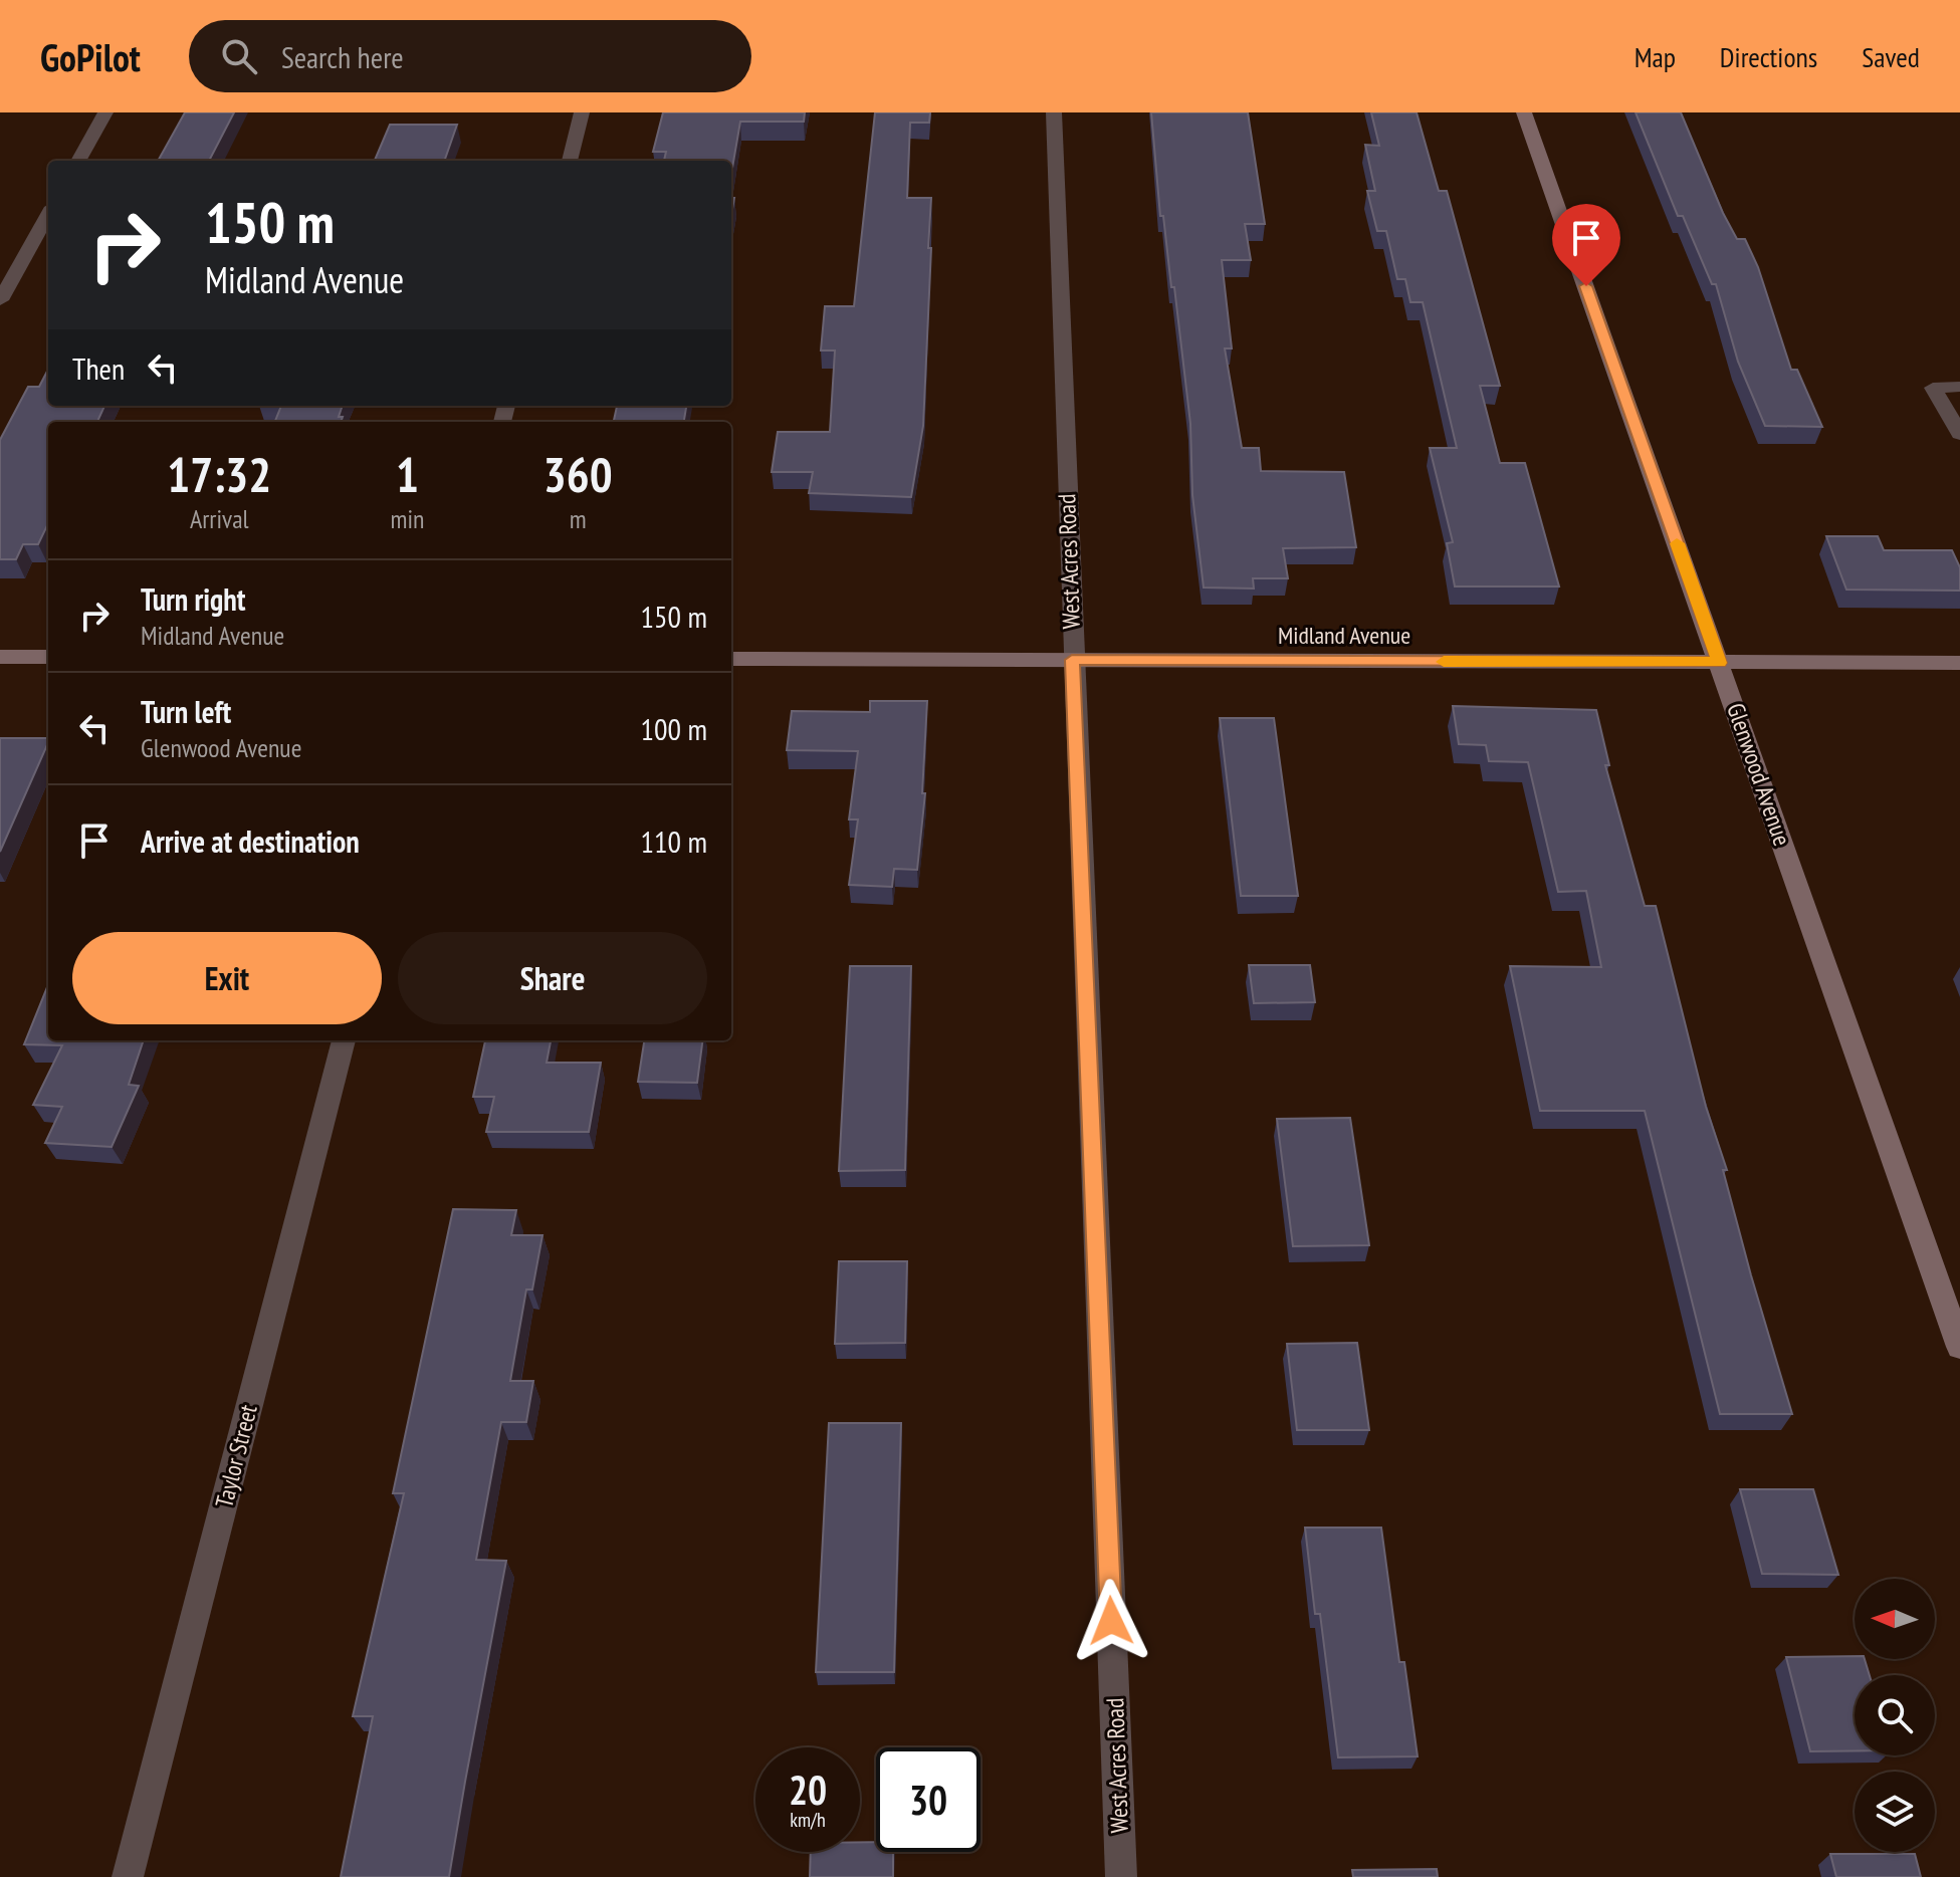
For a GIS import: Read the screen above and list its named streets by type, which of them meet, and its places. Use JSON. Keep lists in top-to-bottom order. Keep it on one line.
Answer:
{"streets":{"street":["West Acres Road","Midland Avenue","Glenwood Avenue","Taylor Street"]},"crossings":[["West Acres Road","Midland Avenue"],["Midland Avenue","Glenwood Avenue"]],"north":"left","page":{"header":"GoPilot","search":"Search here","nav":["Map","Directions","Saved"],"turn":["150 m","Midland Avenue"],"then":"Then","eta":["17:32","Arrival","1","min","360","m"],"list":[{"name":"Turn right","note":"Midland Avenue","value":"150 m"},{"name":"Turn left","note":"Glenwood Avenue","value":"100 m"},{"name":"Arrive at destination","value":"110 m"}],"buttons":["Exit","Share"],"speed":"20 km/h","limit":"30"}}
